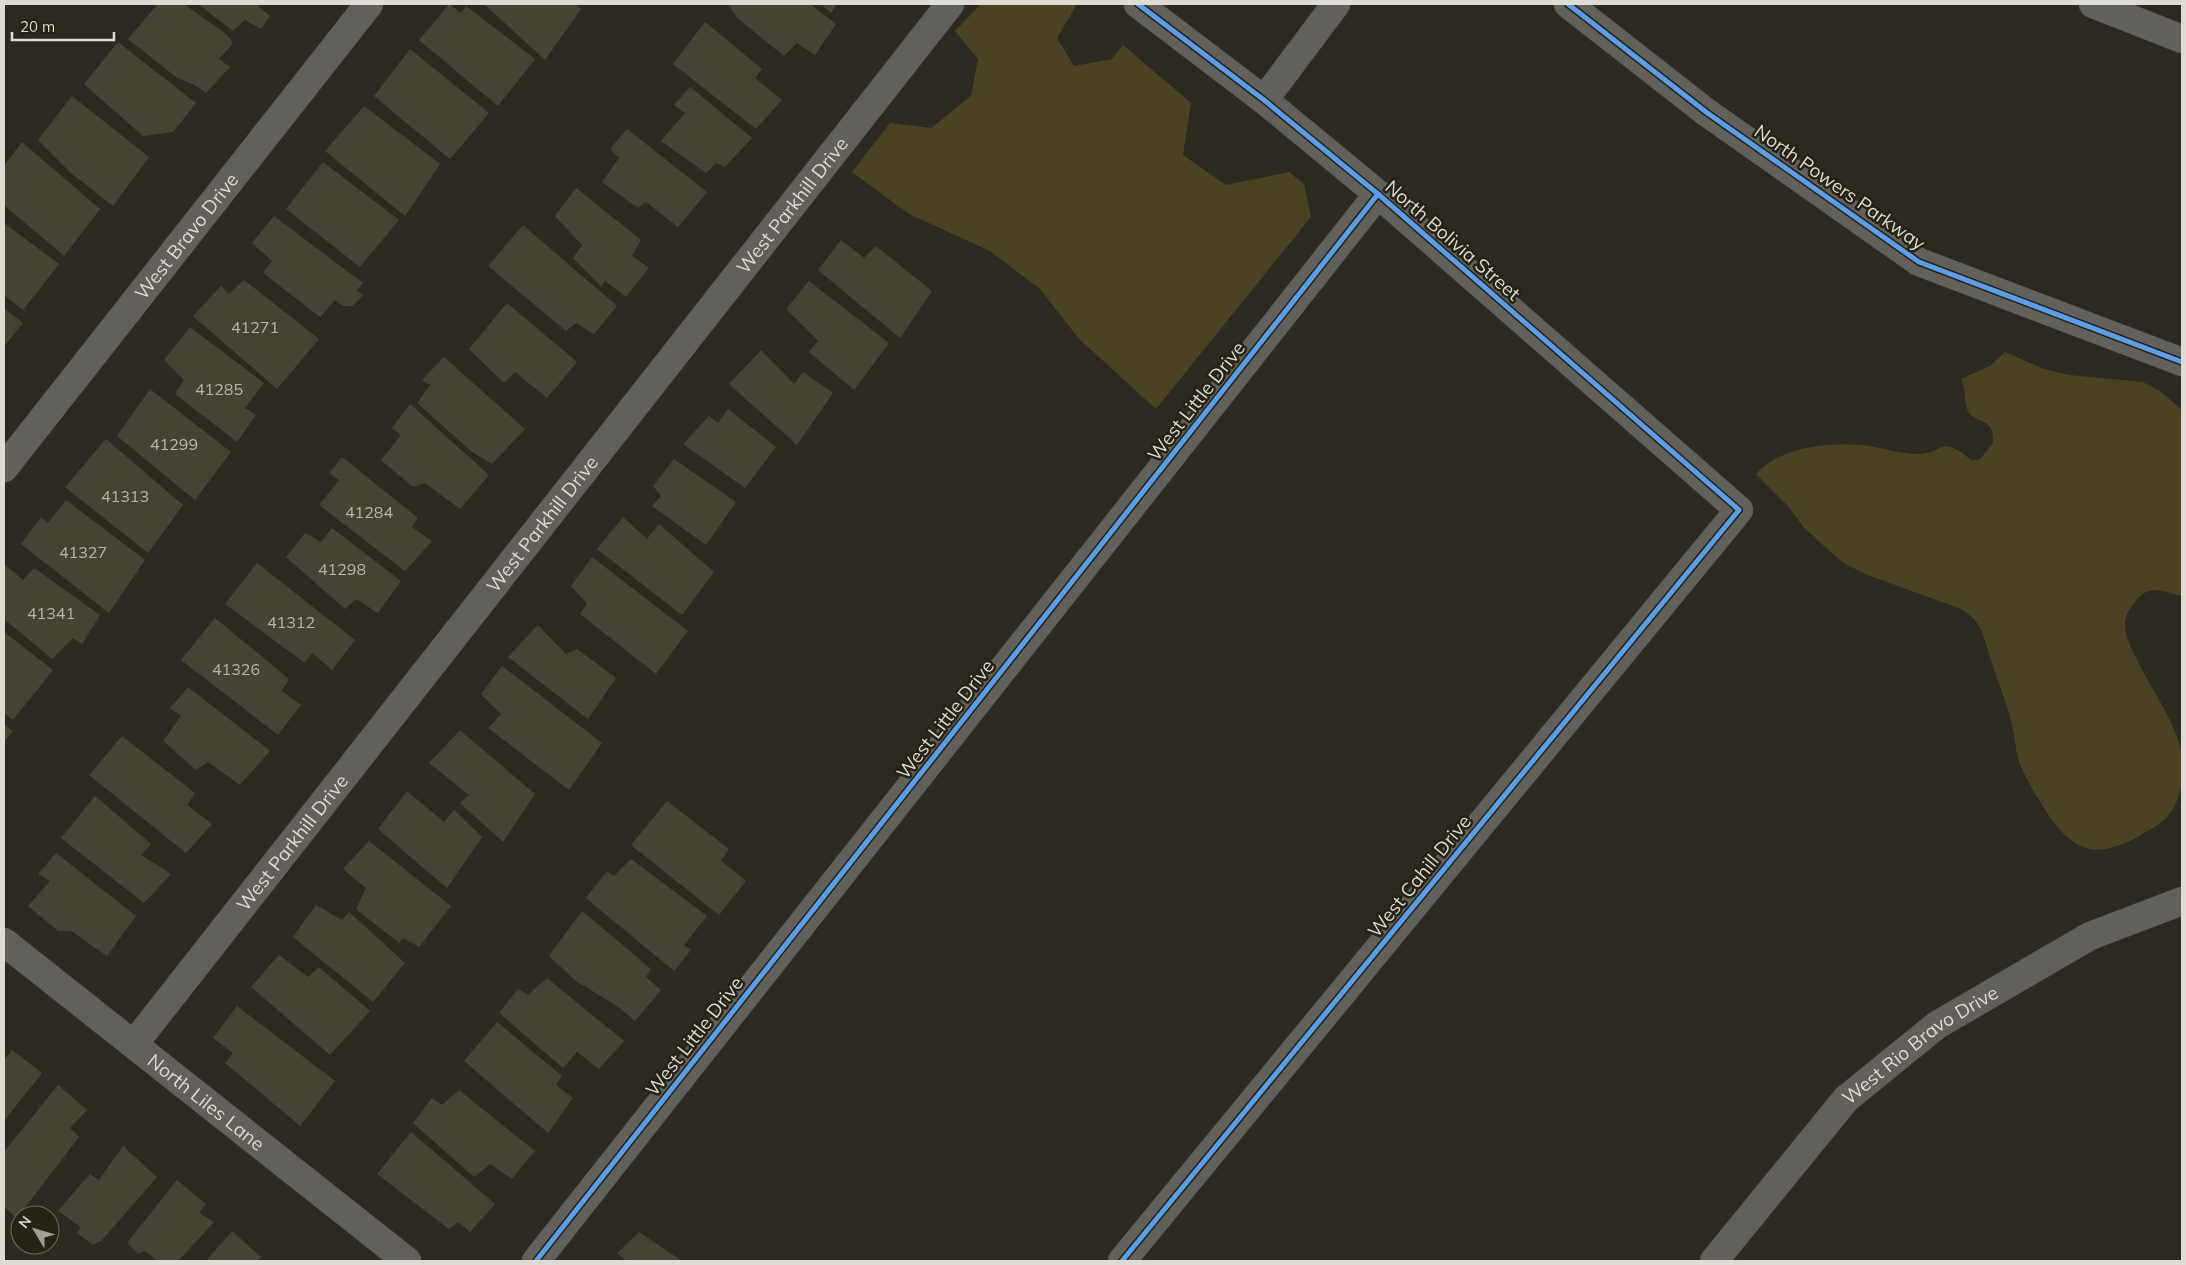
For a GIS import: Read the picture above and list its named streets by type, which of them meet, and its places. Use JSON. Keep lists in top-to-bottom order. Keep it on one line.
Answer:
{"streets":{"street":["North Powers Parkway","West Parkhill Drive","West Bravo Drive","North Bolivia Street","West Little Drive","West Cahill Drive","West Rio Bravo Drive","North Liles Lane"]},"crossings":[["West Parkhill Drive","North Liles Lane"],["North Bolivia Street","West Little Drive"],["North Bolivia Street","West Cahill Drive"]],"house_numbers":["41271","41285","41299","41313","41284","41327","41298","41341","41312","41326"],"scale_bar":"20 m","north":"top left"}
